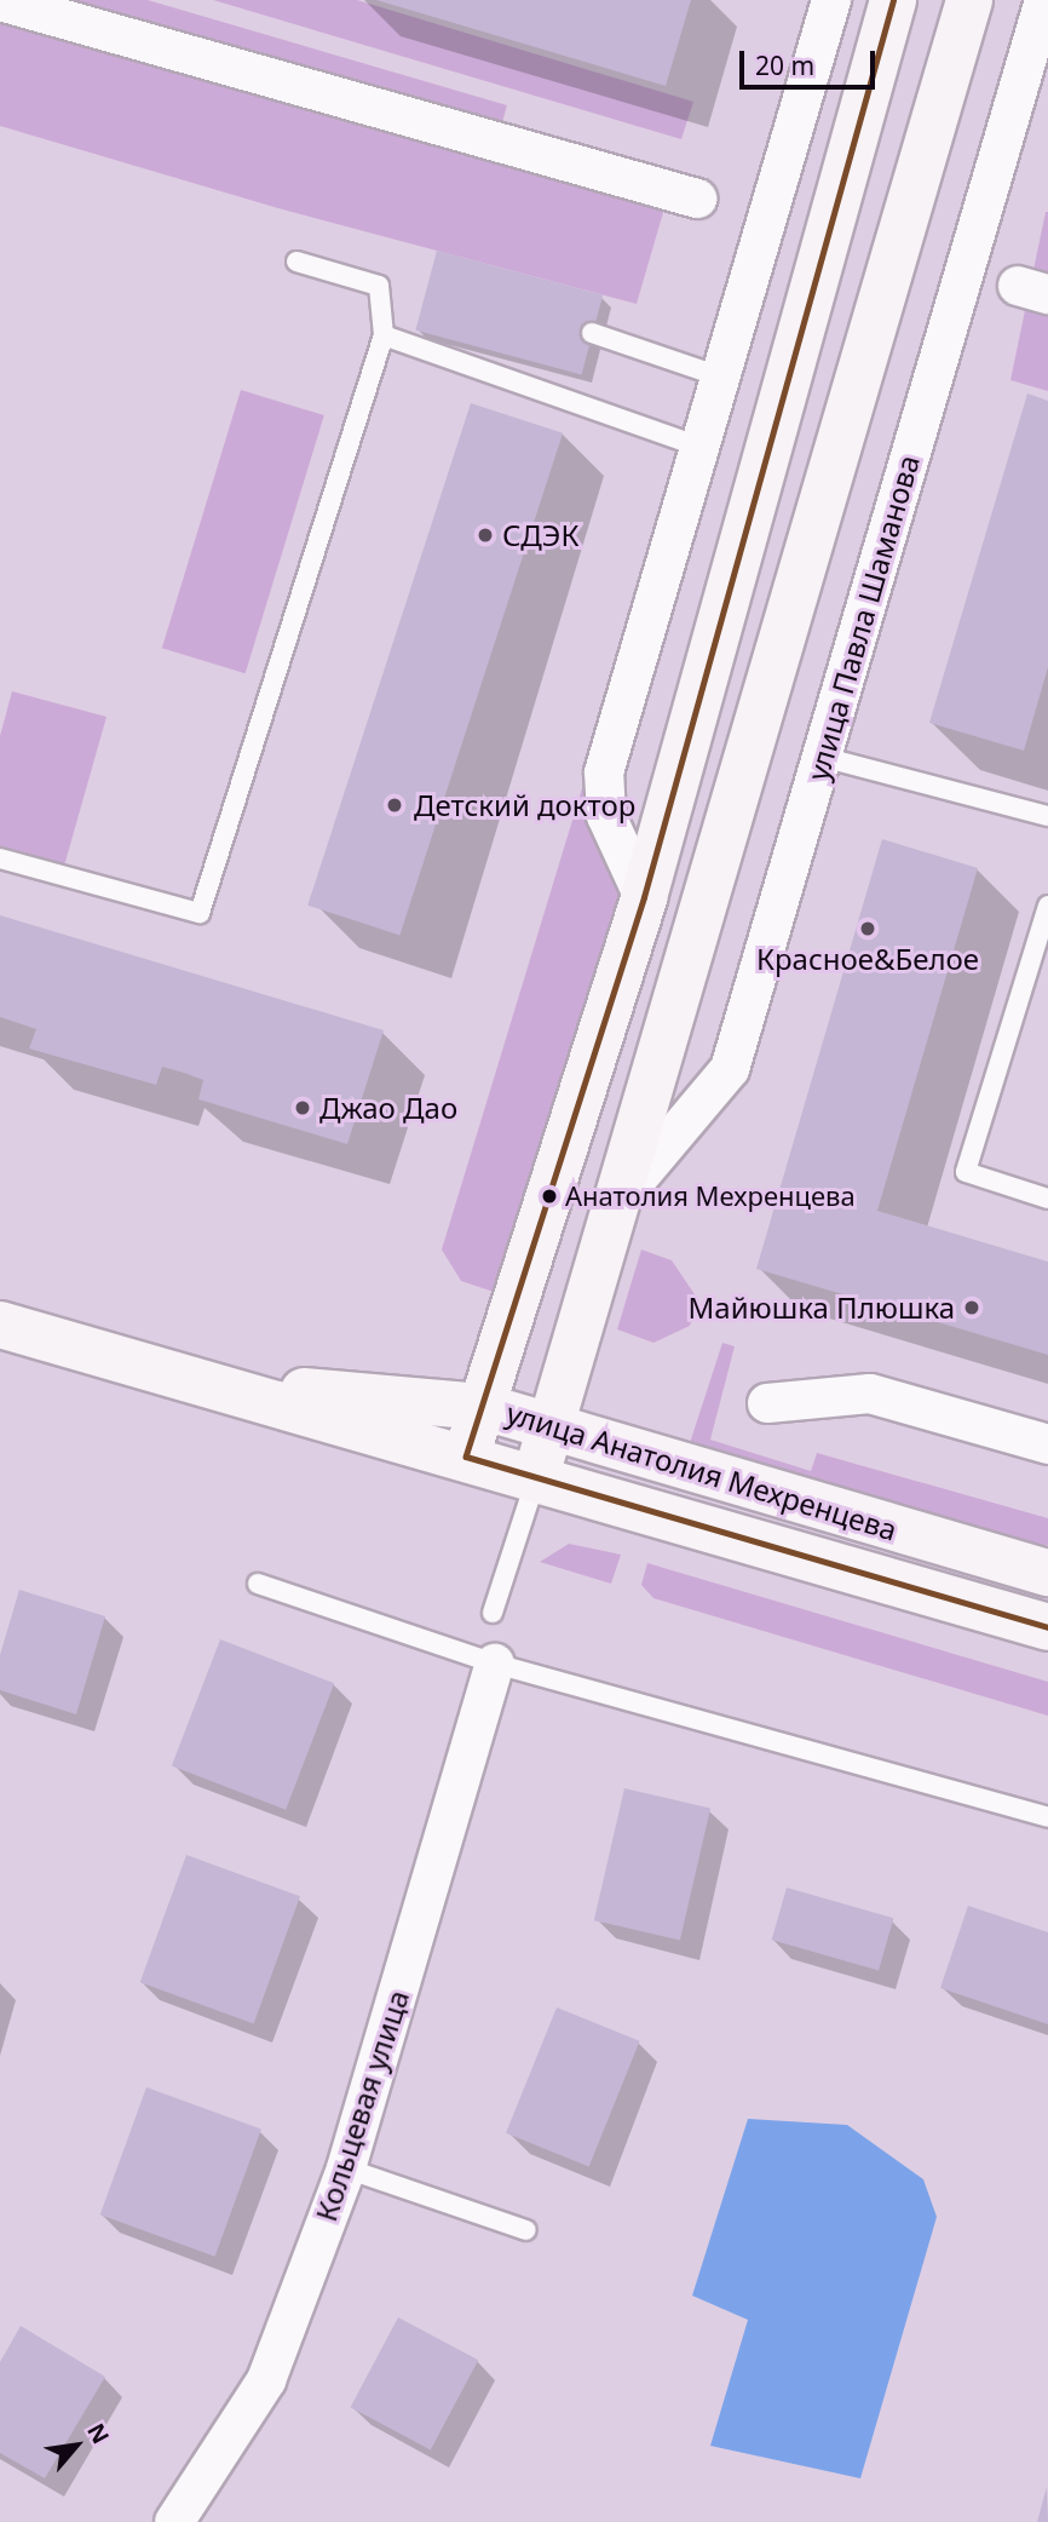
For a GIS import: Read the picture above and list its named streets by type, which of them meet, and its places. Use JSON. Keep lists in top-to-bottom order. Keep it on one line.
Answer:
{"streets":{"street":["улица Павла Шаманова","улица Анатолия Мехренцева","Кольцевая улица"]},"crossings":[["улица Павла Шаманова","улица Анатолия Мехренцева"]],"places":["СДЭК","Детский доктор","Красное&Белое","Джао Дао","Анатолия Мехренцева","Майюшка Плюшка"],"scale_bar":"20 m","north":"top right"}
